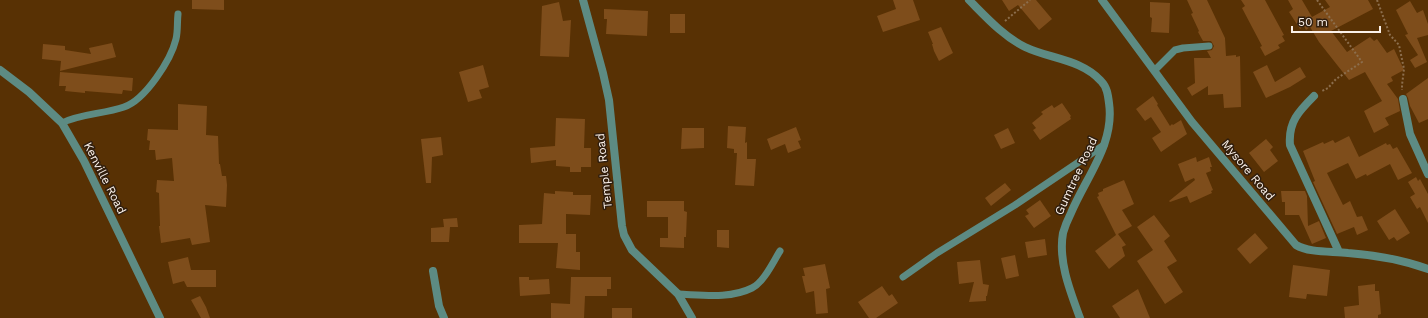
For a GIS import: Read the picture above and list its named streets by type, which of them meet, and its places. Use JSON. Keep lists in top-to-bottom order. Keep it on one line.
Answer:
{"streets":{"street":["Mysore Road","Temple Road","Gumtree Road","Kenville Road"]},"scale_bar":"50 m"}
